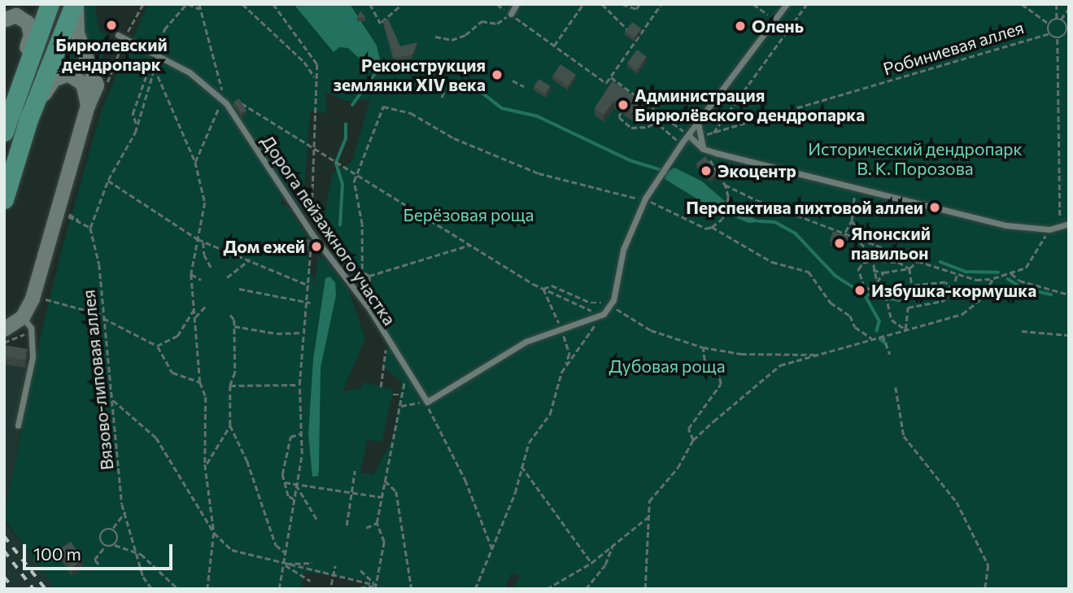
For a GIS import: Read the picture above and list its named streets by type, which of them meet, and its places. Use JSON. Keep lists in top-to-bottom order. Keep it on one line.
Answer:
{"streets":{"lane":["Дорога пейзажного участка"],"path":["Робиниевая аллея","Вязово-липовая аллея"]},"parks":["Исторический дендропарк В. К. Порозова","Берёзовая роща","Дубовая роща"],"places":["Бирюлевский дендропарк","Олень","Реконструкция землянки XIV века","Администрация Бирюлёвского дендропарка","Экоцентр","Перспектива пихтовой аллеи","Японcкий павильон","Дом ежей","Избушка-кормушка"],"scale_bar":"100 m"}
